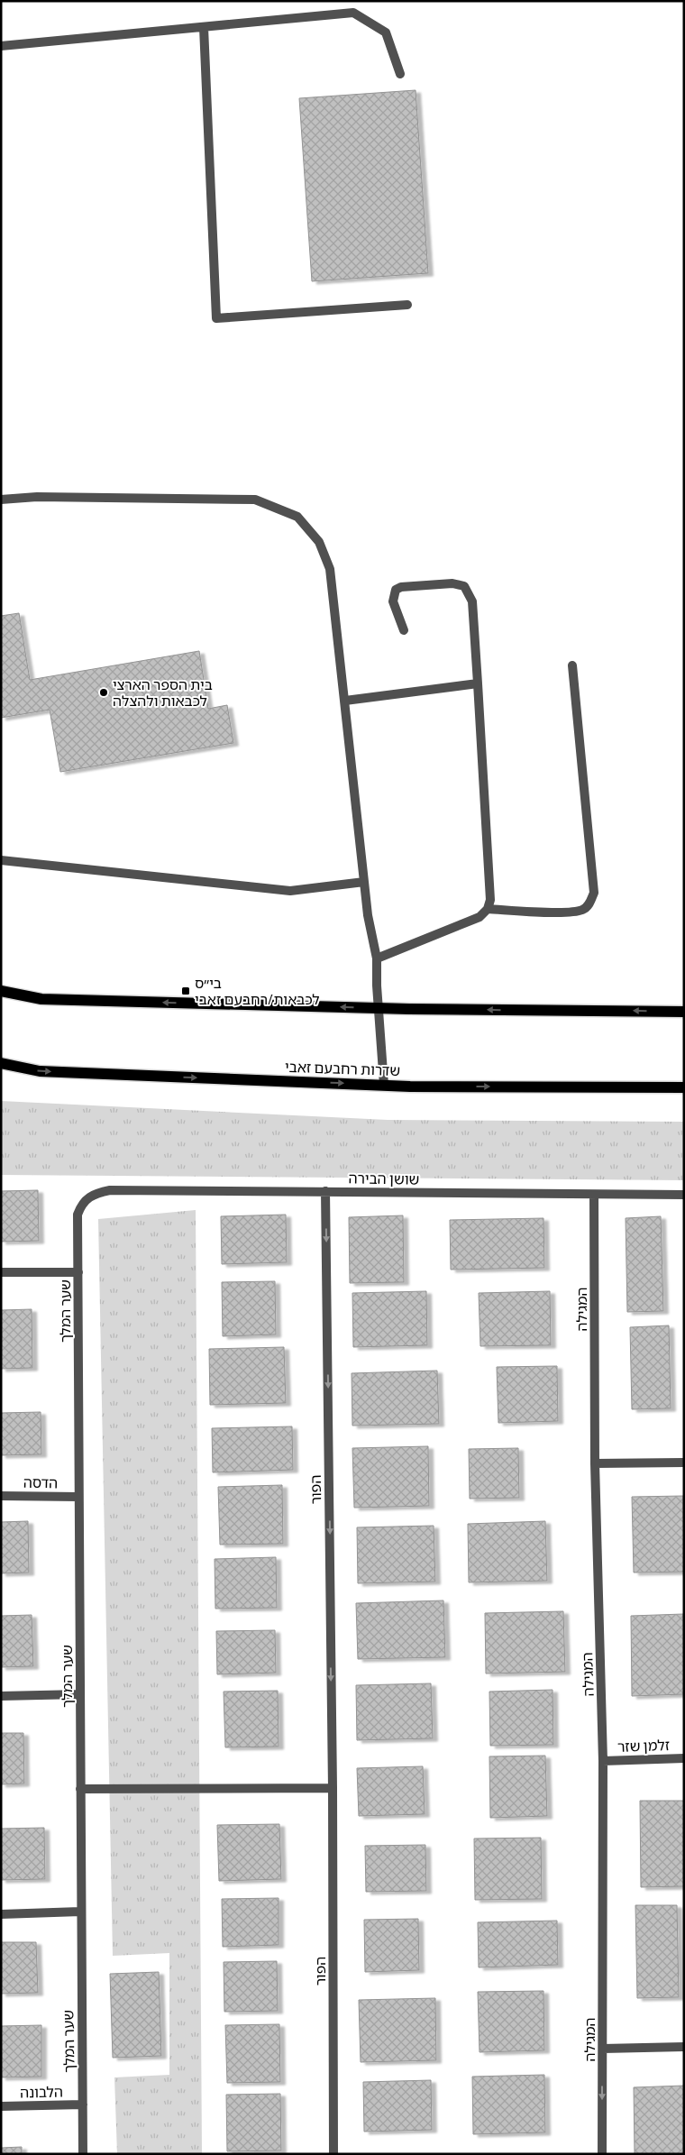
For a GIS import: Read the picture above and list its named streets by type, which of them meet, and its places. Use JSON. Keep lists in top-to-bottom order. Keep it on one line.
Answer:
{"streets":{"main road":["שדרות רחבעם זאבי"],"street":["שושן הבירה","המגילה","שער המלך","הדסה","הפור","זלמן שזר","הלבונה"]},"crossings":[["שושן הבירה","המגילה"],["שושן הבירה","שער המלך"],["שושן הבירה","הפור"],["המגילה","זלמן שזר"],["שער המלך","הדסה"],["שער המלך","הלבונה"]],"one_way":["הפור"],"places":{"other":["בית הספר הארצי לכבאות ולהצלה"],"transit":["בי״ס לכבאות/רחבעם זאבי"]}}
